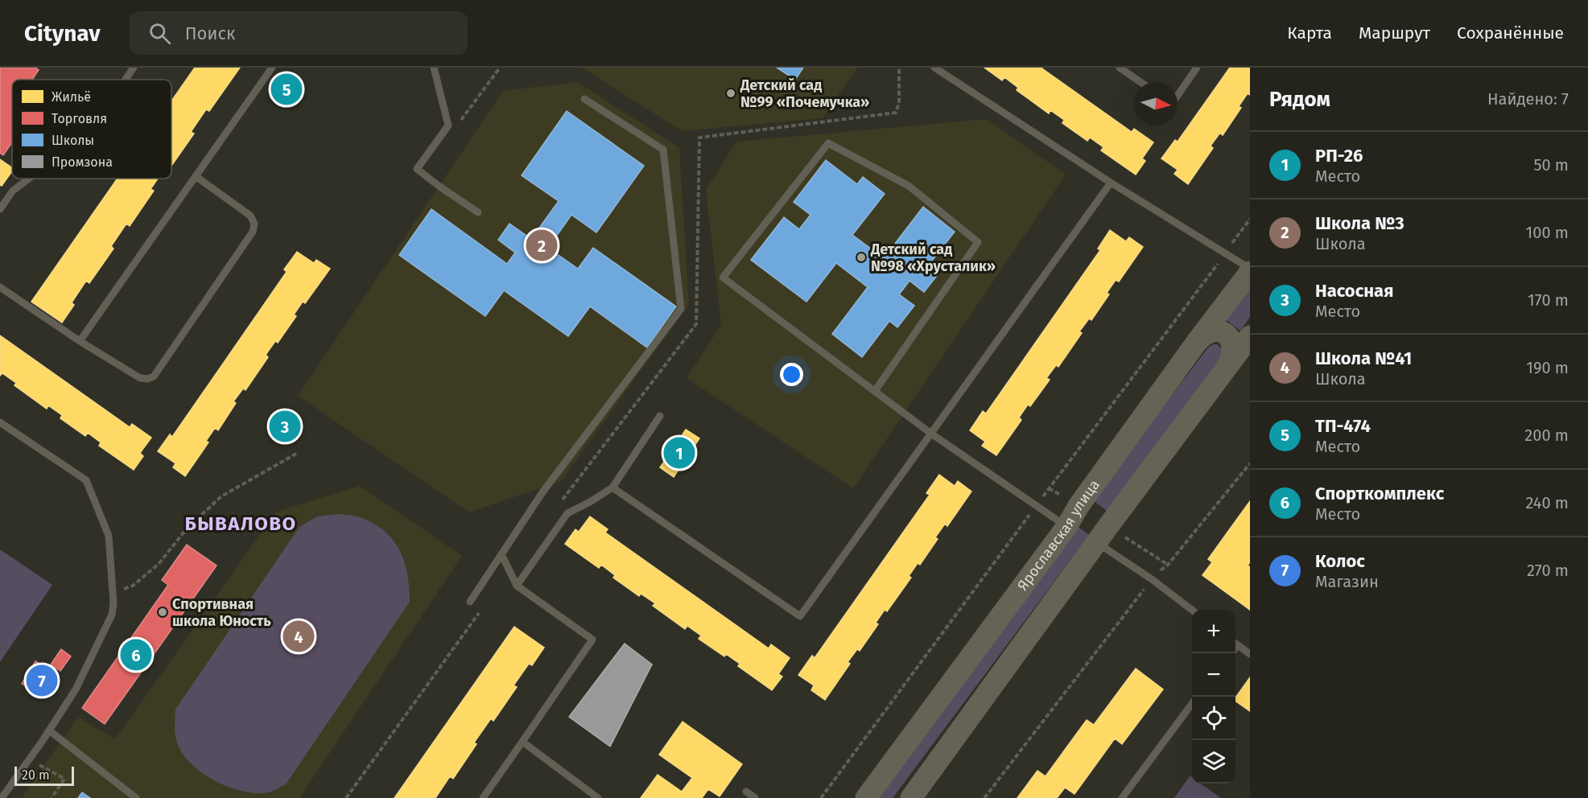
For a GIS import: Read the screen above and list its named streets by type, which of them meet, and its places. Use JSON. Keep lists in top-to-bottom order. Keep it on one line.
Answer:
{"streets":{"main road":["Ярославская улица"]},"districts":["БЫВАЛОВО"],"places":["Детский сад №99 «Почемучка»","Детский сад №98 «Хрусталик»","Спортивная школа Юность"],"legend":["Жильё","Торговля","Школы","Промзона"],"scale_bar":"20 m","north":"right","page":{"header":"Citynav","search":"Поиск","nav":["Карта","Маршрут","Сохранённые"],"heading":["Рядом","Найдено: 7"],"pins":["5","2","3","1","4","6","7"],"list":[{"mark":"1","name":"РП-26","note":"Место","value":"50 m"},{"mark":"2","name":"Школа №3","note":"Школа","value":"100 m"},{"mark":"3","name":"Насосная","note":"Место","value":"170 m"},{"mark":"4","name":"Школа №41","note":"Школа","value":"190 m"},{"mark":"5","name":"ТП-474","note":"Место","value":"200 m"},{"mark":"6","name":"Спорткомплекс","note":"Место","value":"240 m"},{"mark":"7","name":"Колос","note":"Магазин","value":"270 m"}],"map_buttons":["+","−"],"scale":"20 m"}}
